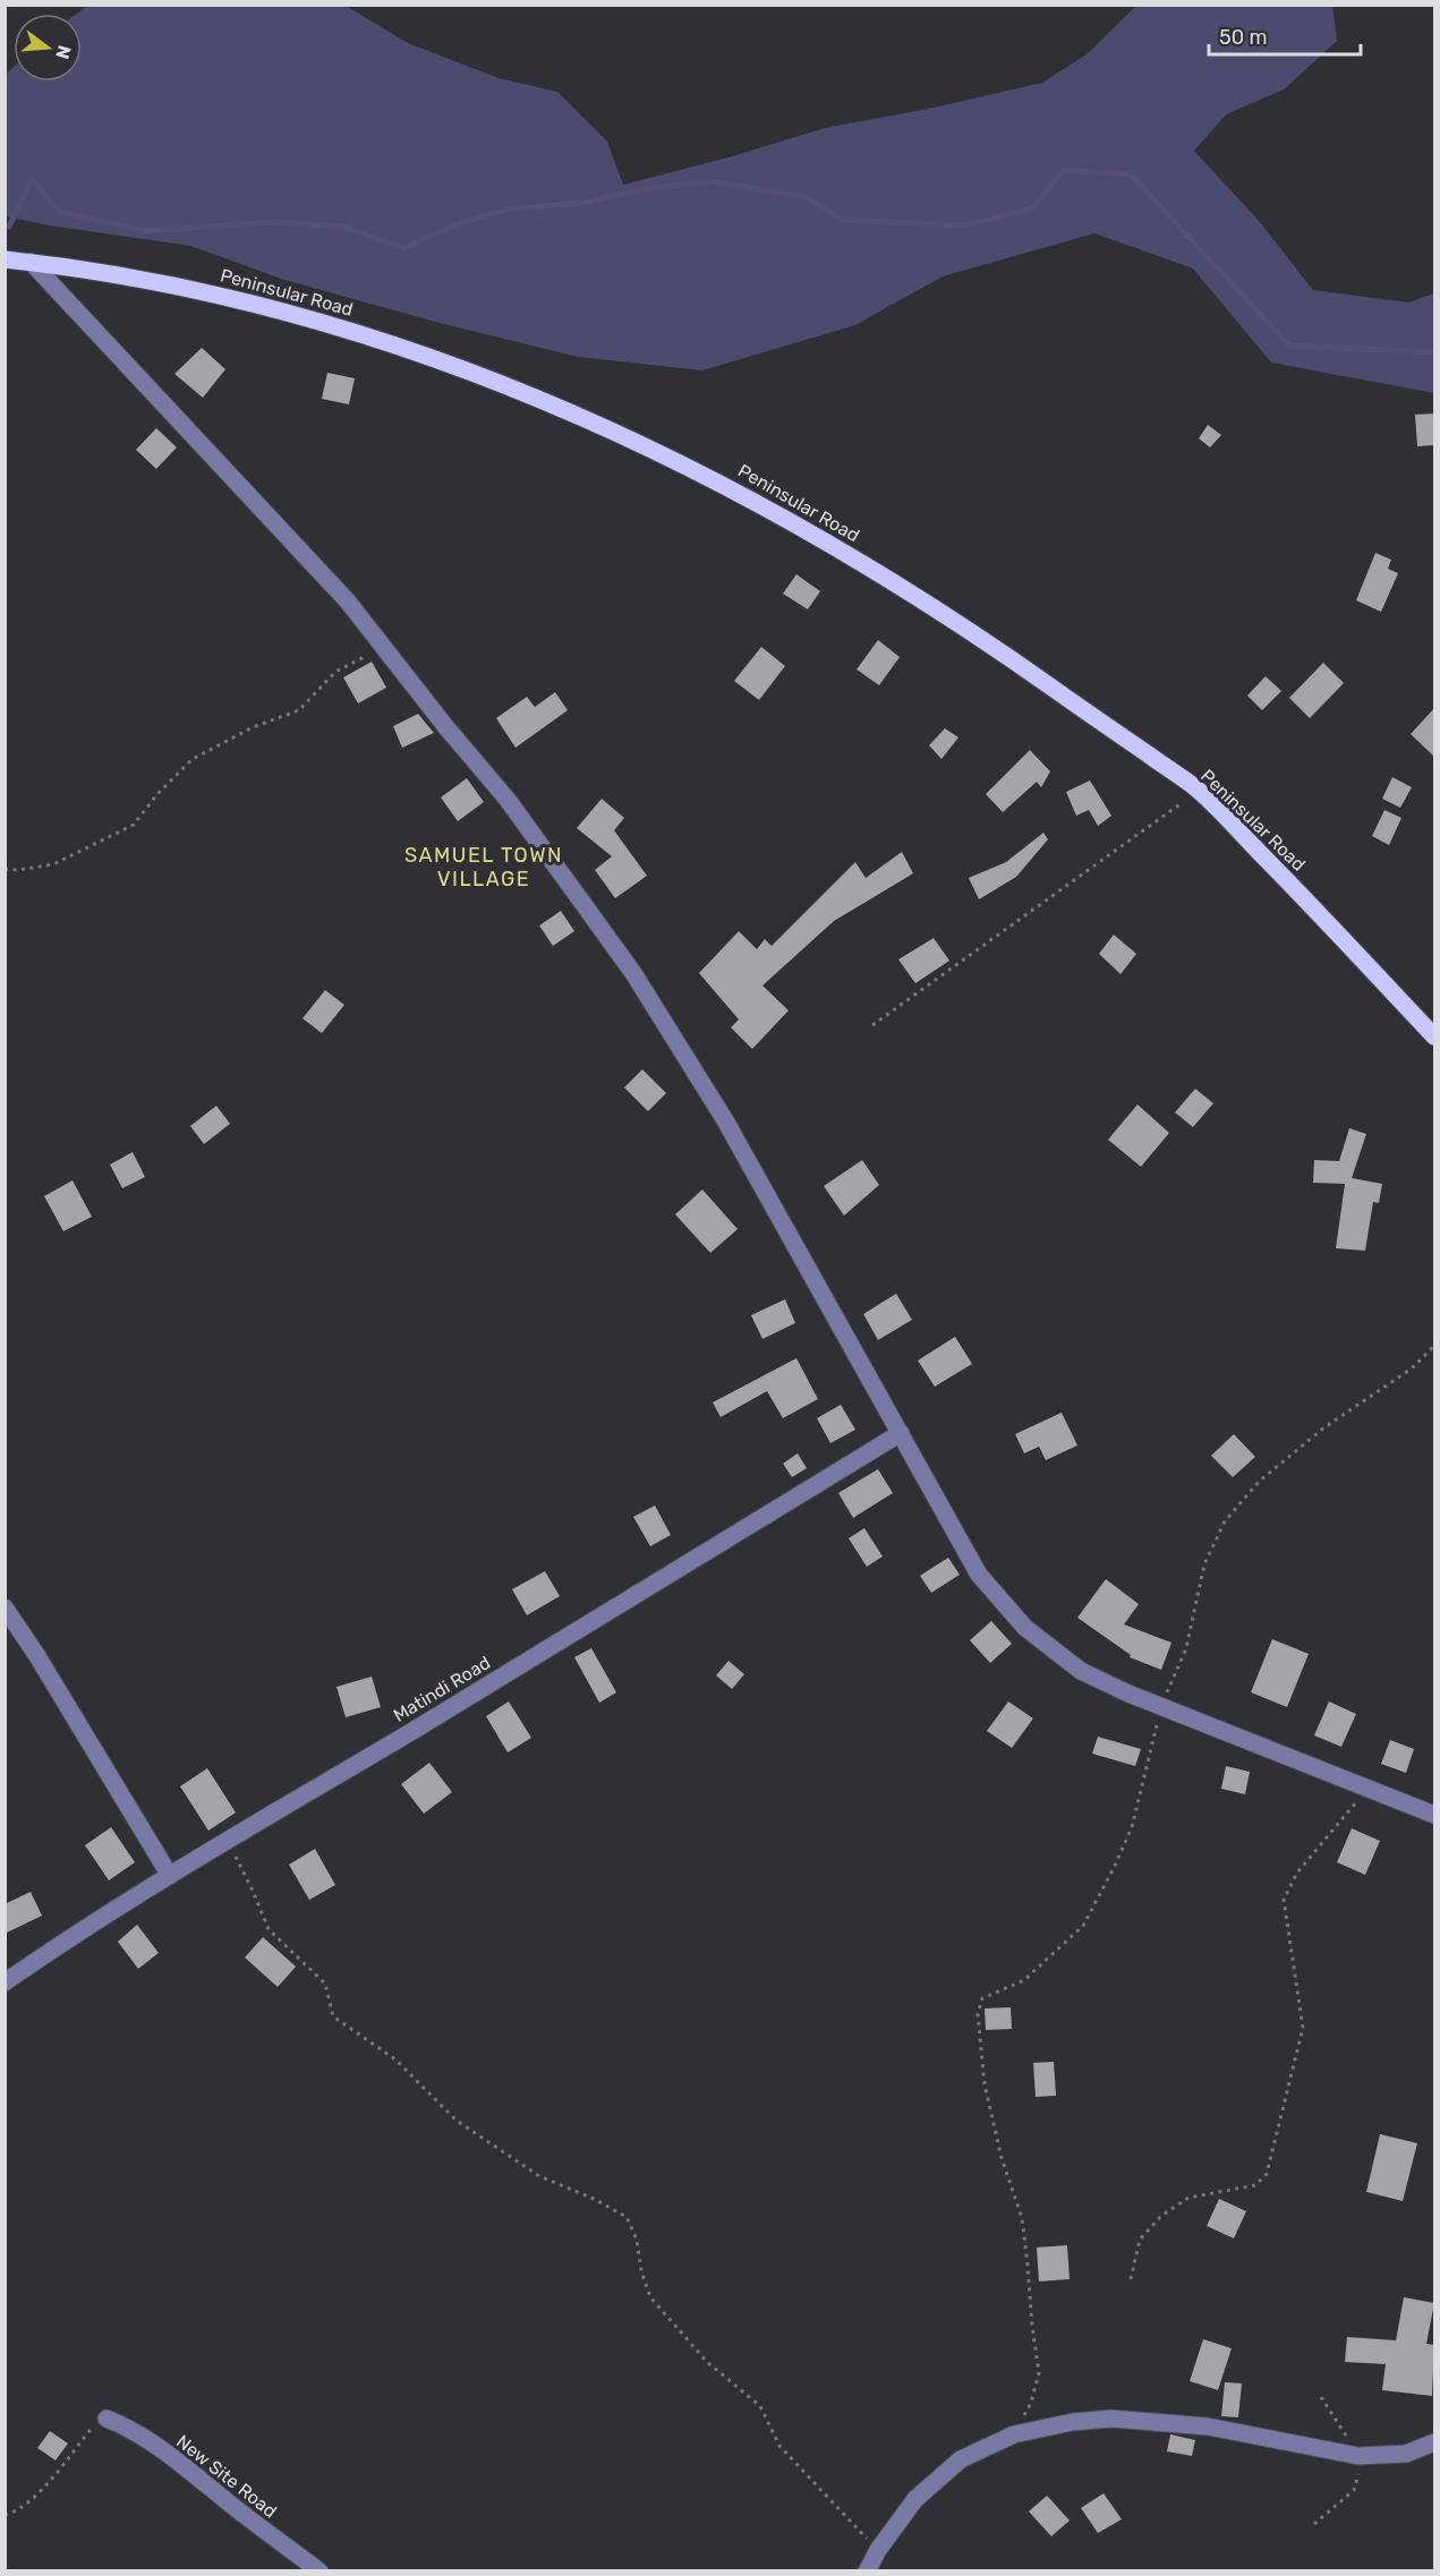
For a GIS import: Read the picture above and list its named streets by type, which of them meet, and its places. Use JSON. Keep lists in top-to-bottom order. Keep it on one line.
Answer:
{"streets":{"main road":["Peninsular Road"],"street":["Matindi Road","New Site Road"]},"districts":["SAMUEL TOWN VILLAGE"],"scale_bar":"50 m","north":"right"}
